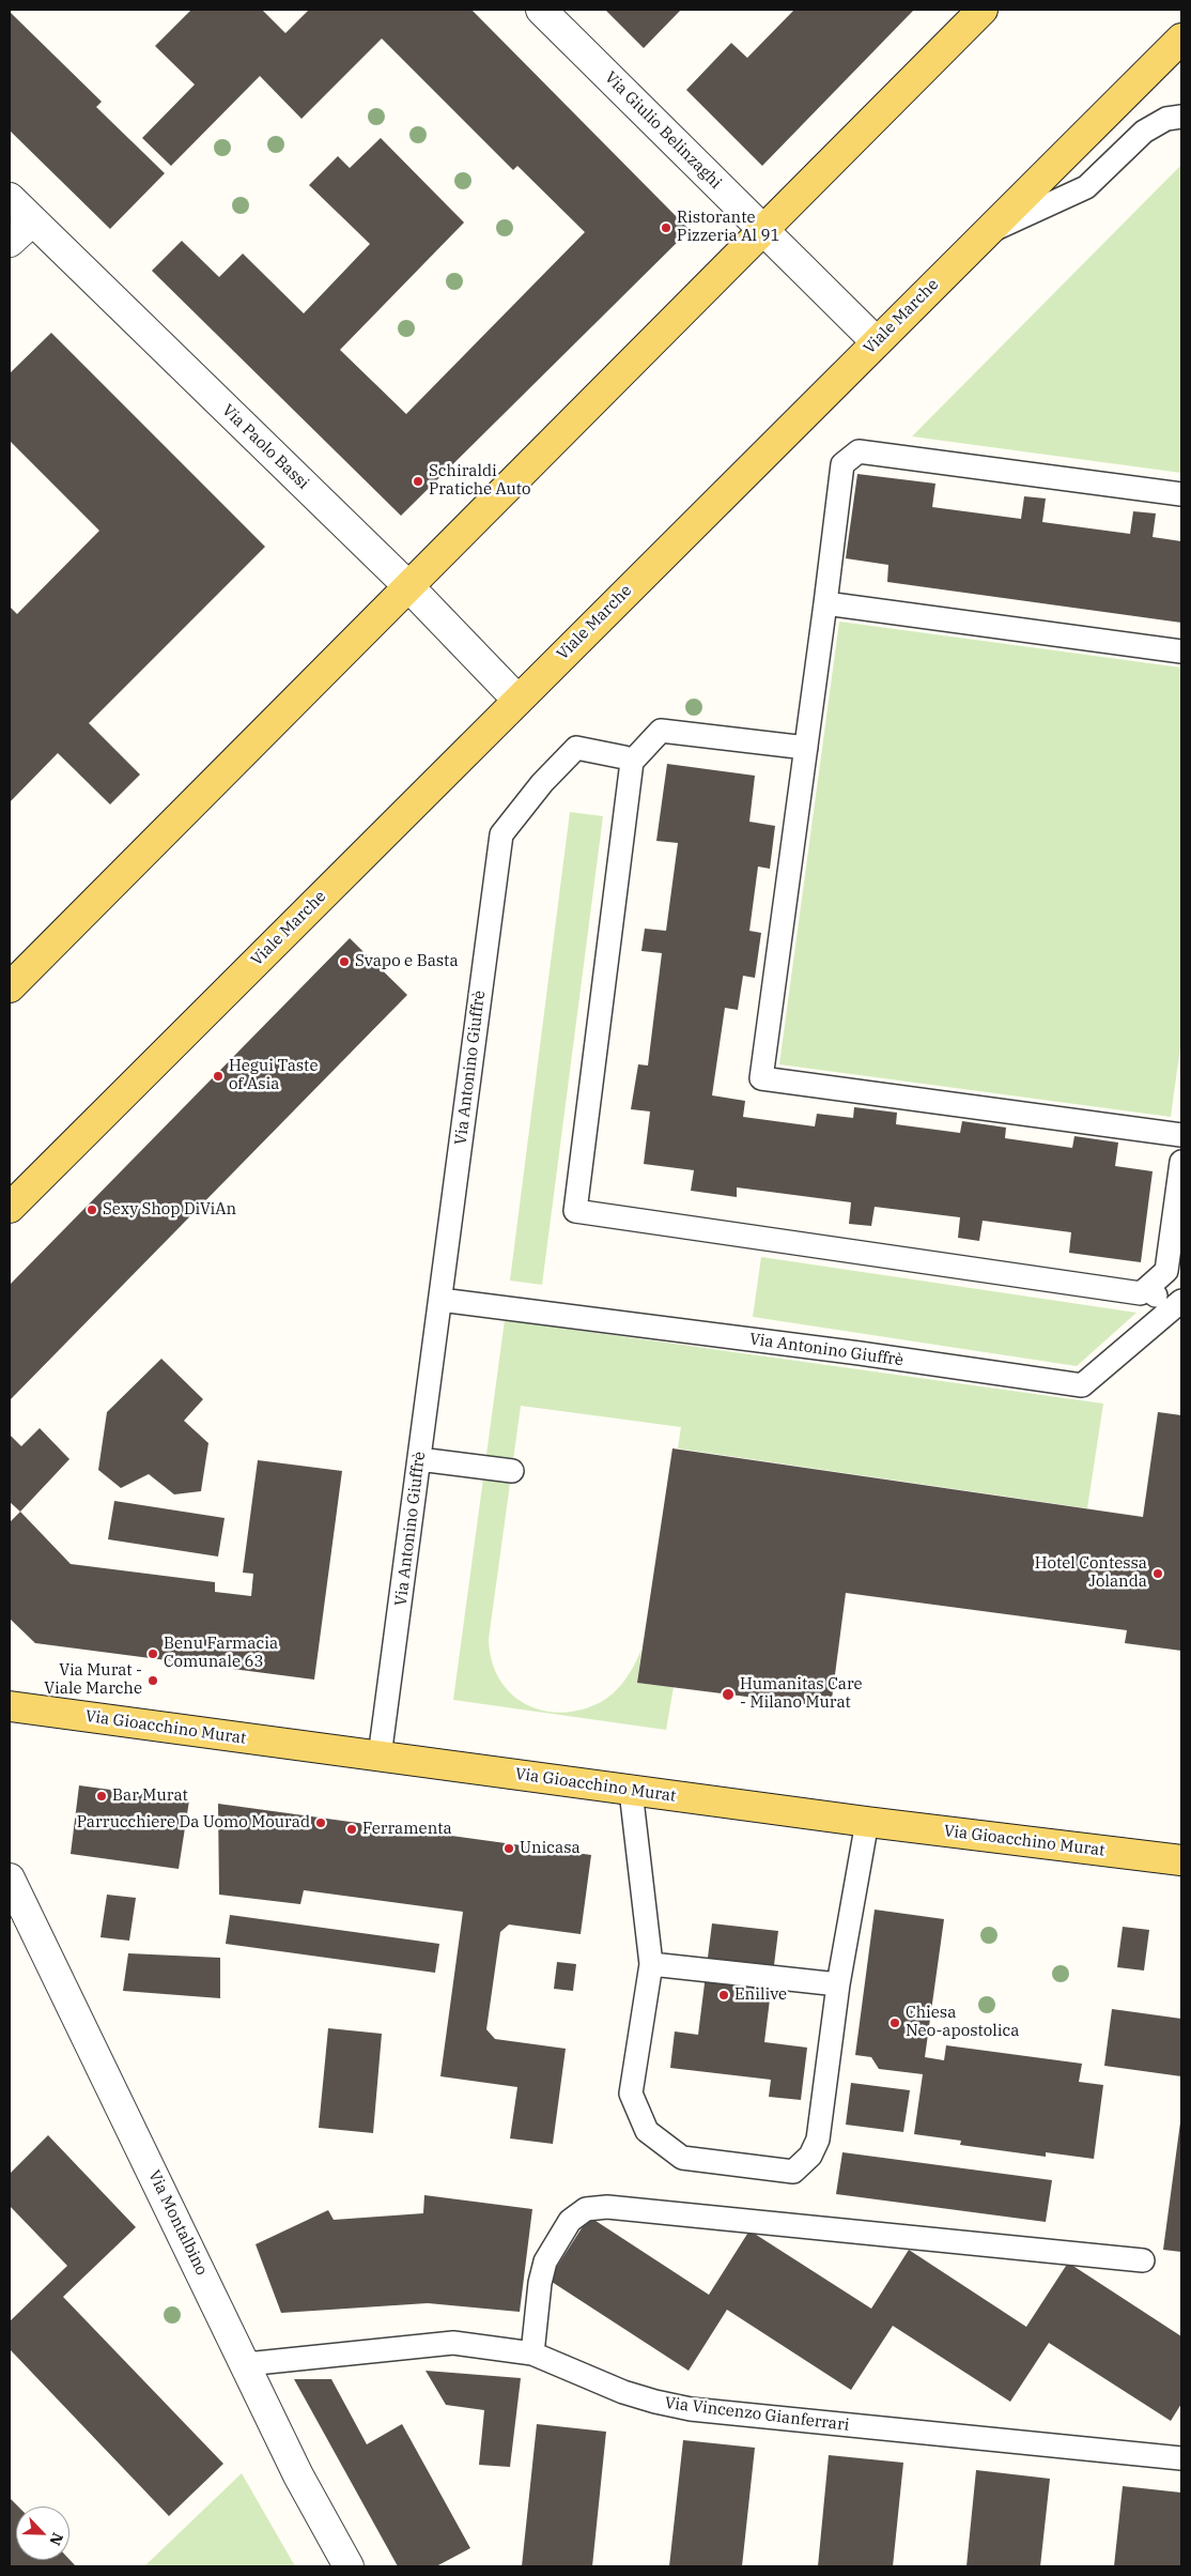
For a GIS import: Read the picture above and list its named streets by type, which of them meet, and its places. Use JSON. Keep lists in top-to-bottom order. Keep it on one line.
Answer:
{"streets":{"main road":["Viale Marche","Via Gioacchino Murat"],"street":["Via Giulio Belinzaghi","Via Paolo Bassi","Via Montalbino"],"lane":["Via Antonino Giuffrè","Via Vincenzo Gianferrari"]},"crossings":[["Via Giulio Belinzaghi","Viale Marche"],["Viale Marche","Via Paolo Bassi"],["Via Antonino Giuffrè","Via Gioacchino Murat"],["Via Montalbino","Via Vincenzo Gianferrari"]],"places":["Ristorante Pizzeria Al 91","Schiraldi Pratiche Auto","Svapo e Basta","Hegui Taste of Asia","Sexy Shop DiViAn","Hotel Contessa Jolanda","Benu Farmacia Comunale 63","Via Murat - Viale Marche","Humanitas Care - Milano Murat","Bar Murat","Parrucchiere Da Uomo Mourad","Ferramenta","Unicasa","Enilive","Chiesa Neo-apostolica"],"north":"bottom right"}
